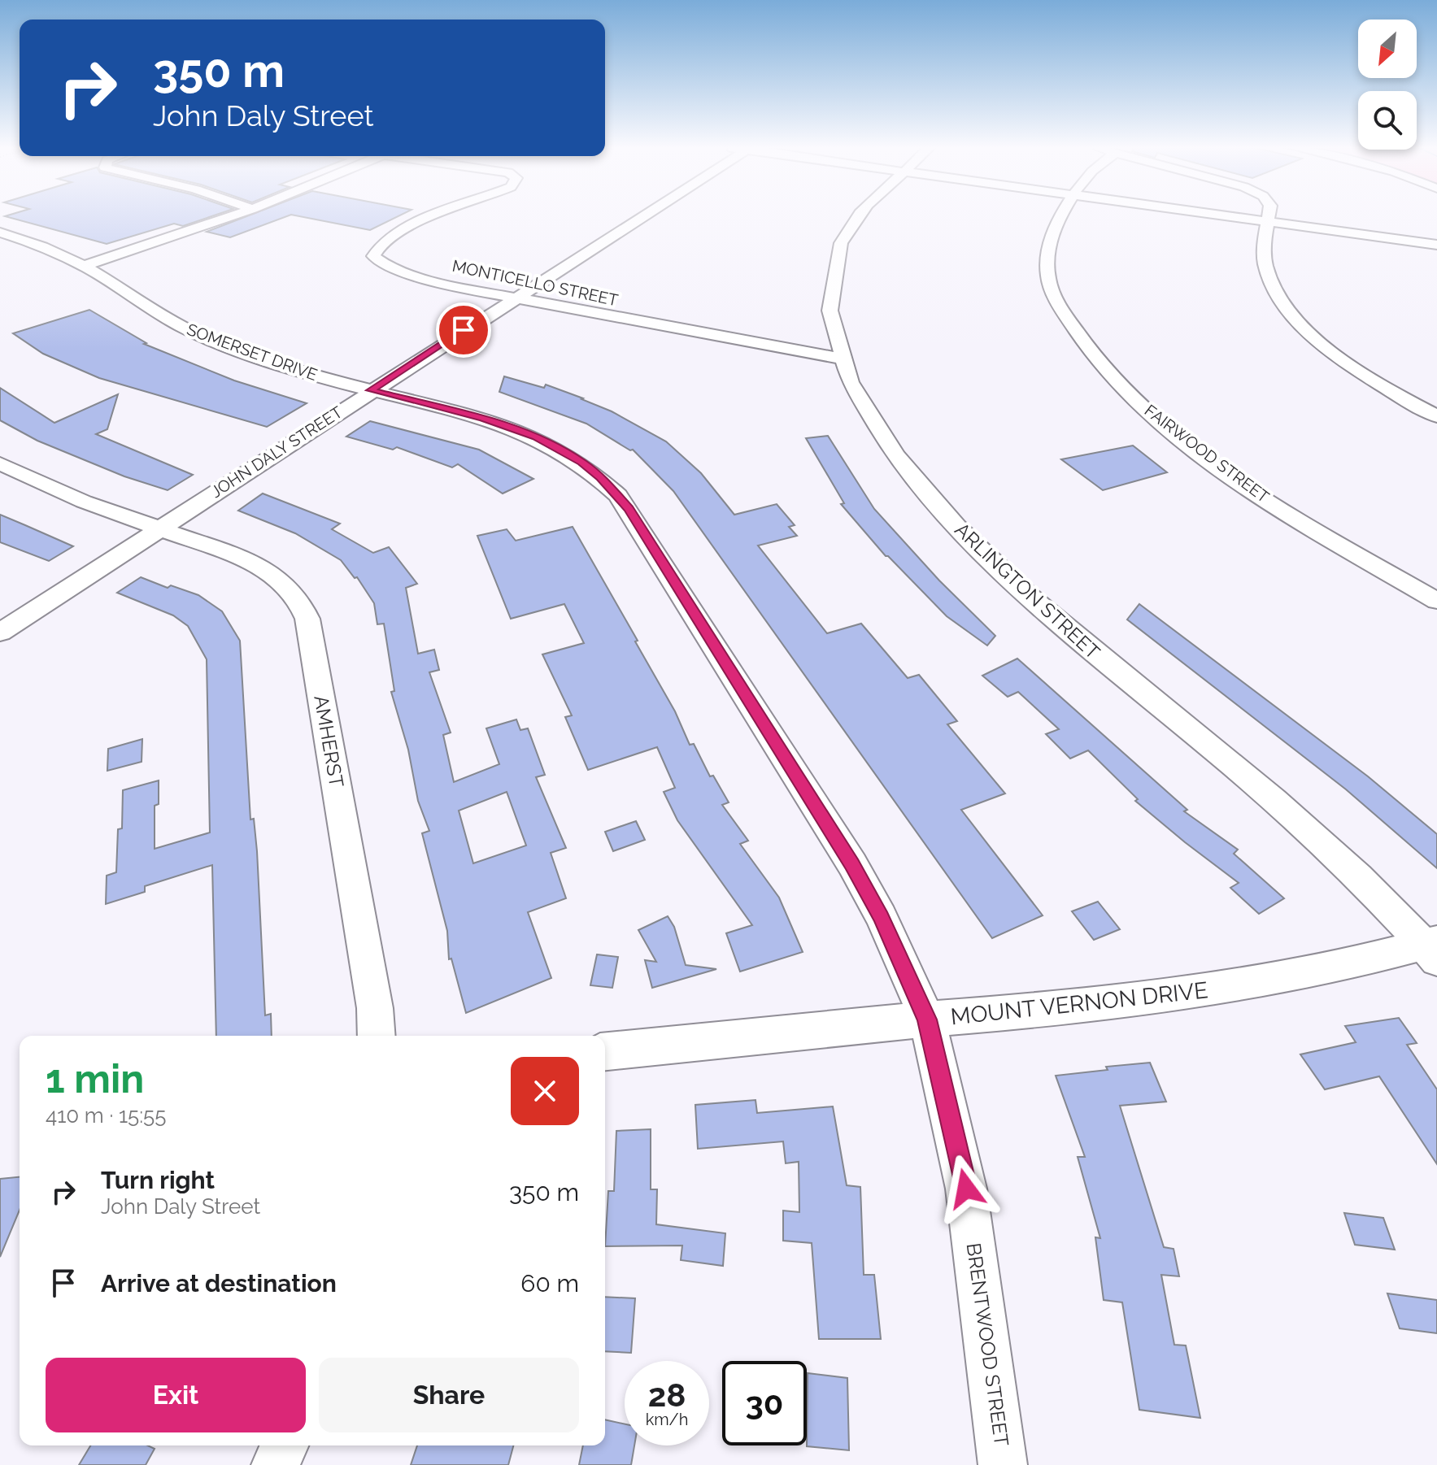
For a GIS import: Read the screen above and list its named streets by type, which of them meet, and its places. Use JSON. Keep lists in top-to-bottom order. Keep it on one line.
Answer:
{"streets":{"street":["MONTICELLO STREET","SOMERSET DRIVE","JOHN DALY STREET","FAIRWOOD STREET","ARLINGTON STREET","AMHERST","MOUNT VERNON DRIVE","BRENTWOOD STREET"]},"crossings":[["MONTICELLO STREET","JOHN DALY STREET"],["MONTICELLO STREET","ARLINGTON STREET"],["SOMERSET DRIVE","JOHN DALY STREET"],["SOMERSET DRIVE","BRENTWOOD STREET"],["JOHN DALY STREET","AMHERST"],["JOHN DALY STREET","BRENTWOOD STREET"],["ARLINGTON STREET","MOUNT VERNON DRIVE"],["MOUNT VERNON DRIVE","BRENTWOOD STREET"]],"north":"bottom left","page":{"turn":["350 m","John Daly Street"],"heading":["1 min","410 m · 15:55"],"list":[{"name":"Turn right","note":"John Daly Street","value":"350 m"},{"name":"Arrive at destination","value":"60 m"}],"buttons":["Exit","Share"],"speed":"28 km/h","limit":"30"}}
